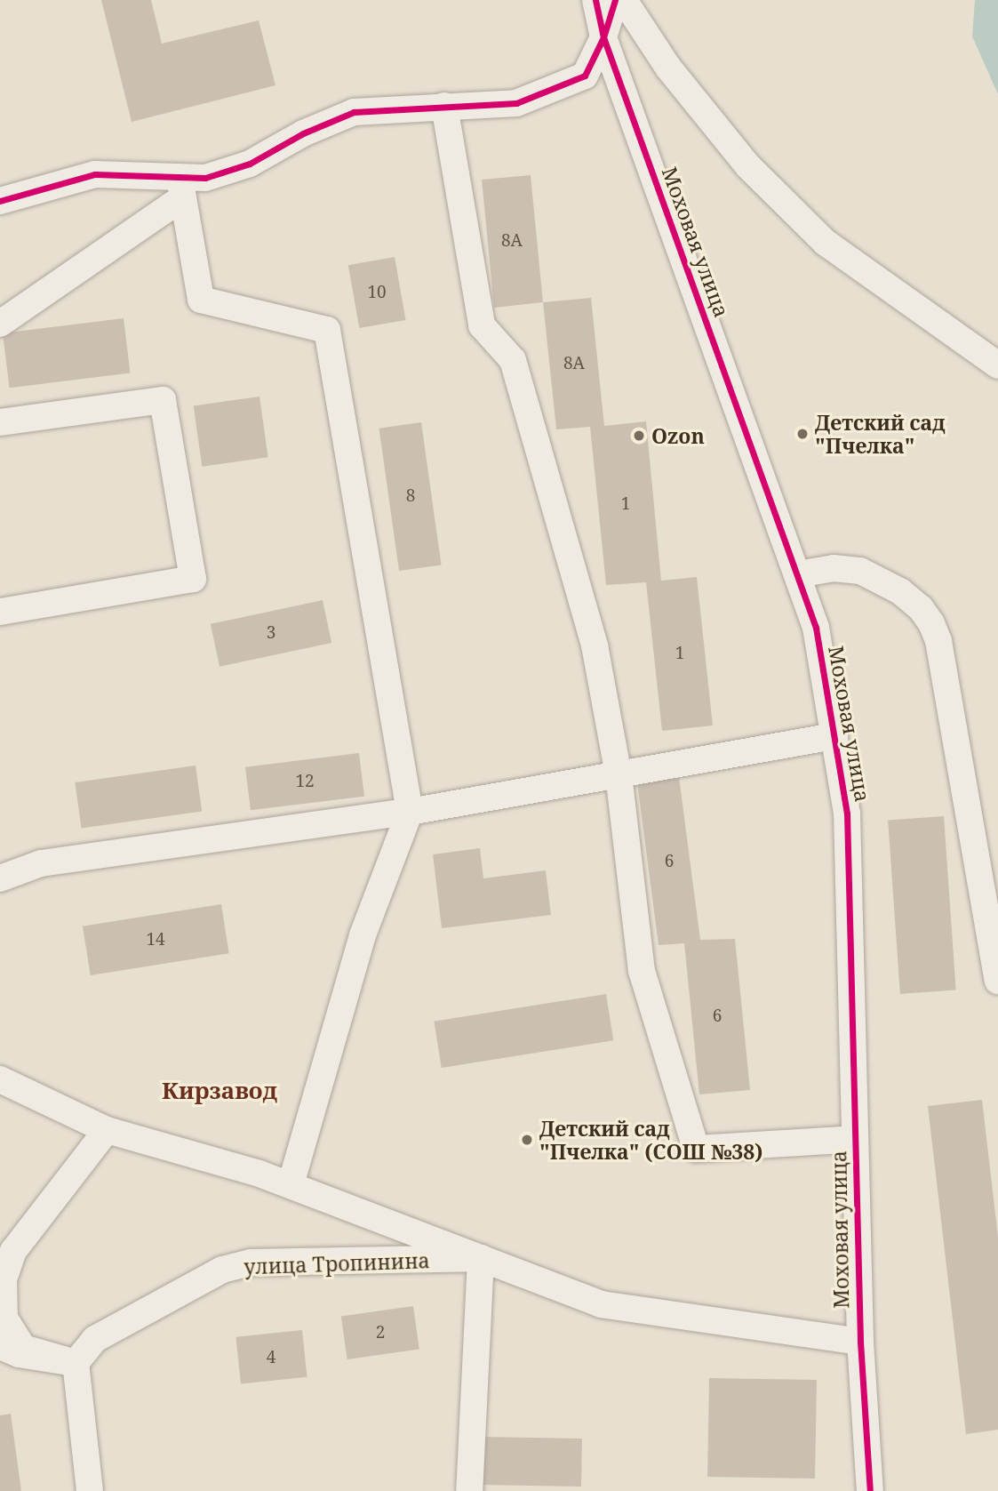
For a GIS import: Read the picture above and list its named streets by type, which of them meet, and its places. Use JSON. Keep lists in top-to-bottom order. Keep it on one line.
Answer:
{"streets":{"street":["Моховая улица","улица Тропинина"]},"districts":["Кирзавод"],"places":["Детский сад \"Пчелка\"","Ozon","Детский сад \"Пчелка\" (СОШ №38)"],"house_numbers":["8А","10","8А","8","1","3","1","12","6","14","6","2","4"]}
